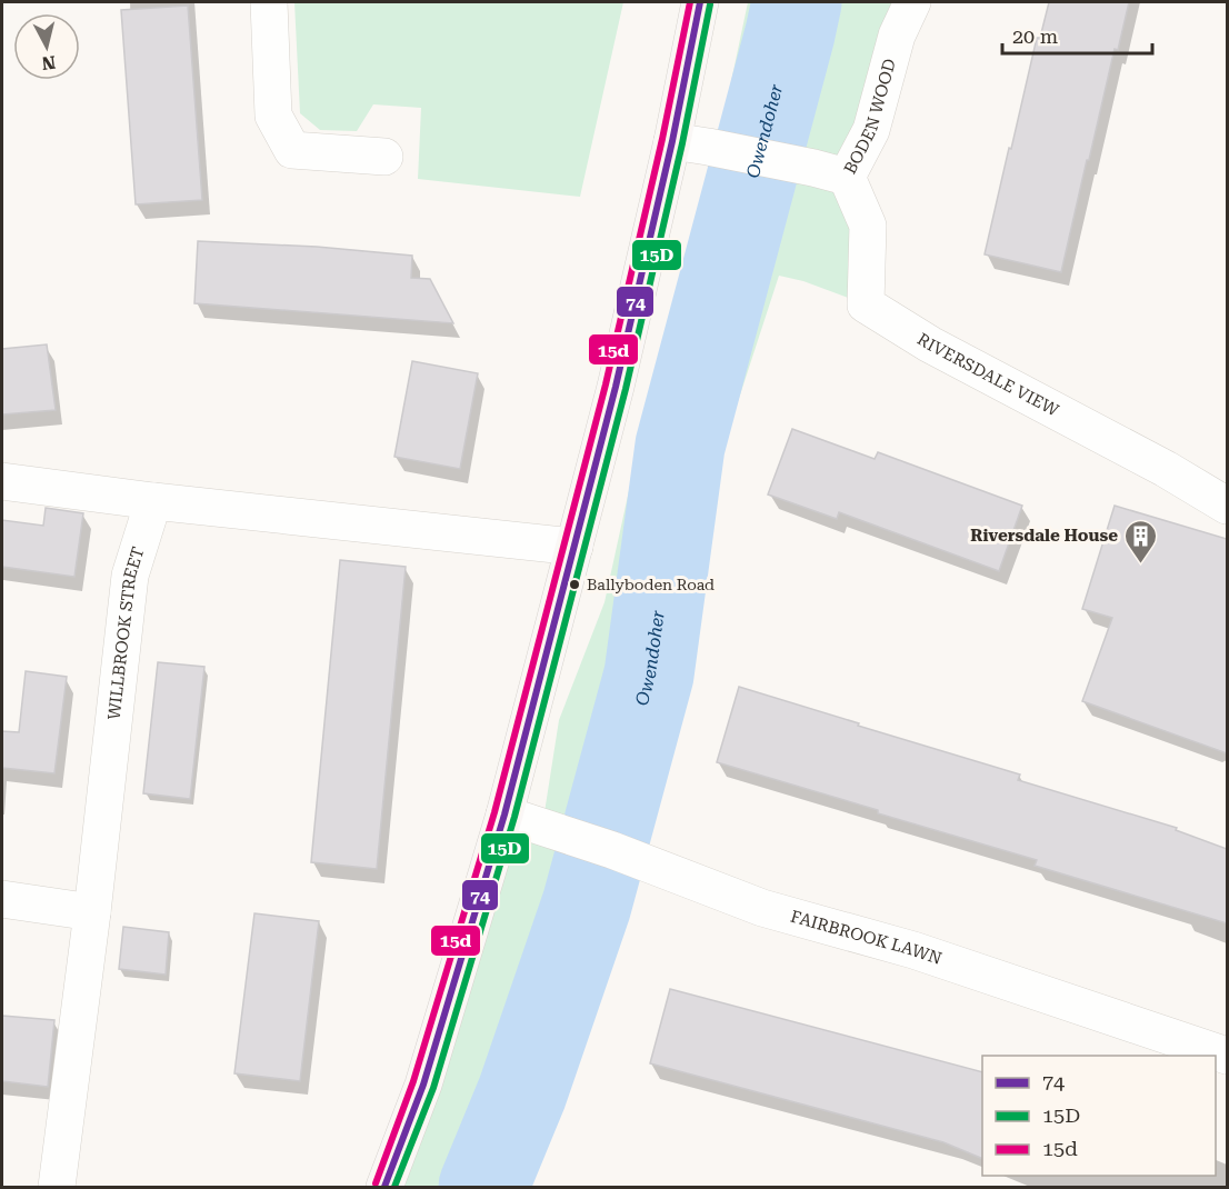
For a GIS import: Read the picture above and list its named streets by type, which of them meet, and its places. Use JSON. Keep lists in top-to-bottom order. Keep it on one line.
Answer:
{"streets":{"street":["BODEN WOOD","RIVERSDALE VIEW","WILLBROOK STREET","FAIRBROOK LAWN"]},"crossings":[["BODEN WOOD","RIVERSDALE VIEW"]],"water":["Owendoher"],"places":{"building":["Riversdale House"],"other":["Ballyboden Road"]},"lines":["transit line 74","transit line 15d","transit line 15D"],"legend":["74","15D","15d"],"scale_bar":"20 m","north":"bottom"}
